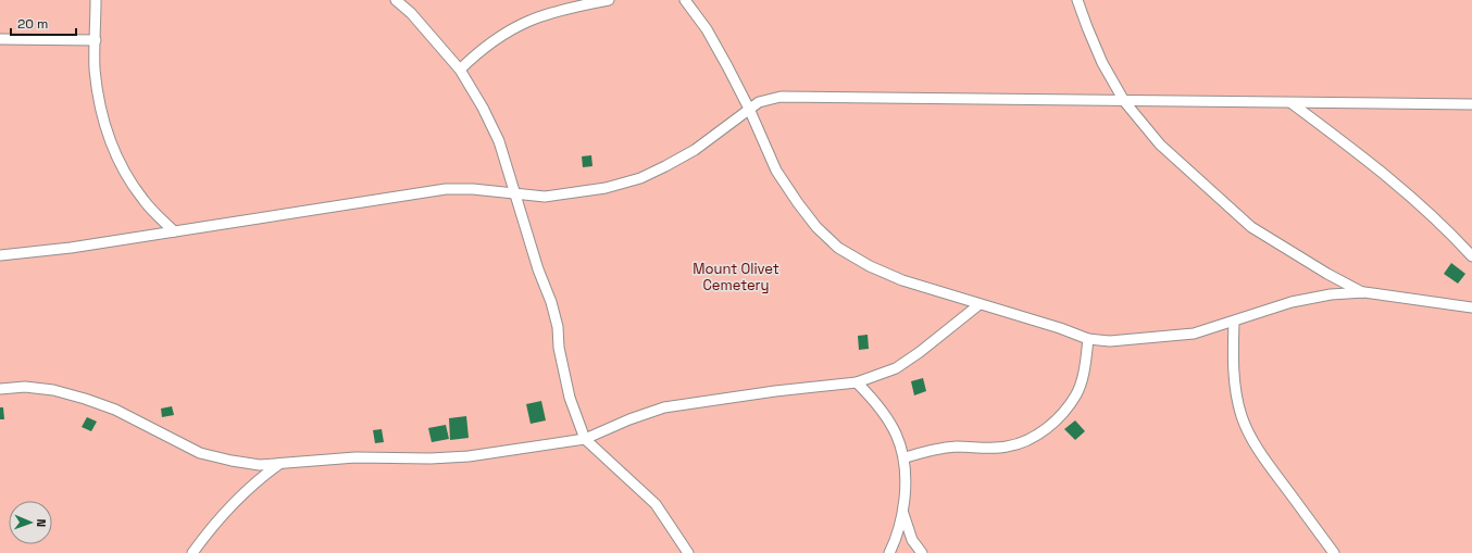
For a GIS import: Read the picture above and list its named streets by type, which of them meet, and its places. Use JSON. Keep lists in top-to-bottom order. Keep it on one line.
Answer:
{"parks":["Mount Olivet Cemetery"],"scale_bar":"20 m","north":"right"}
